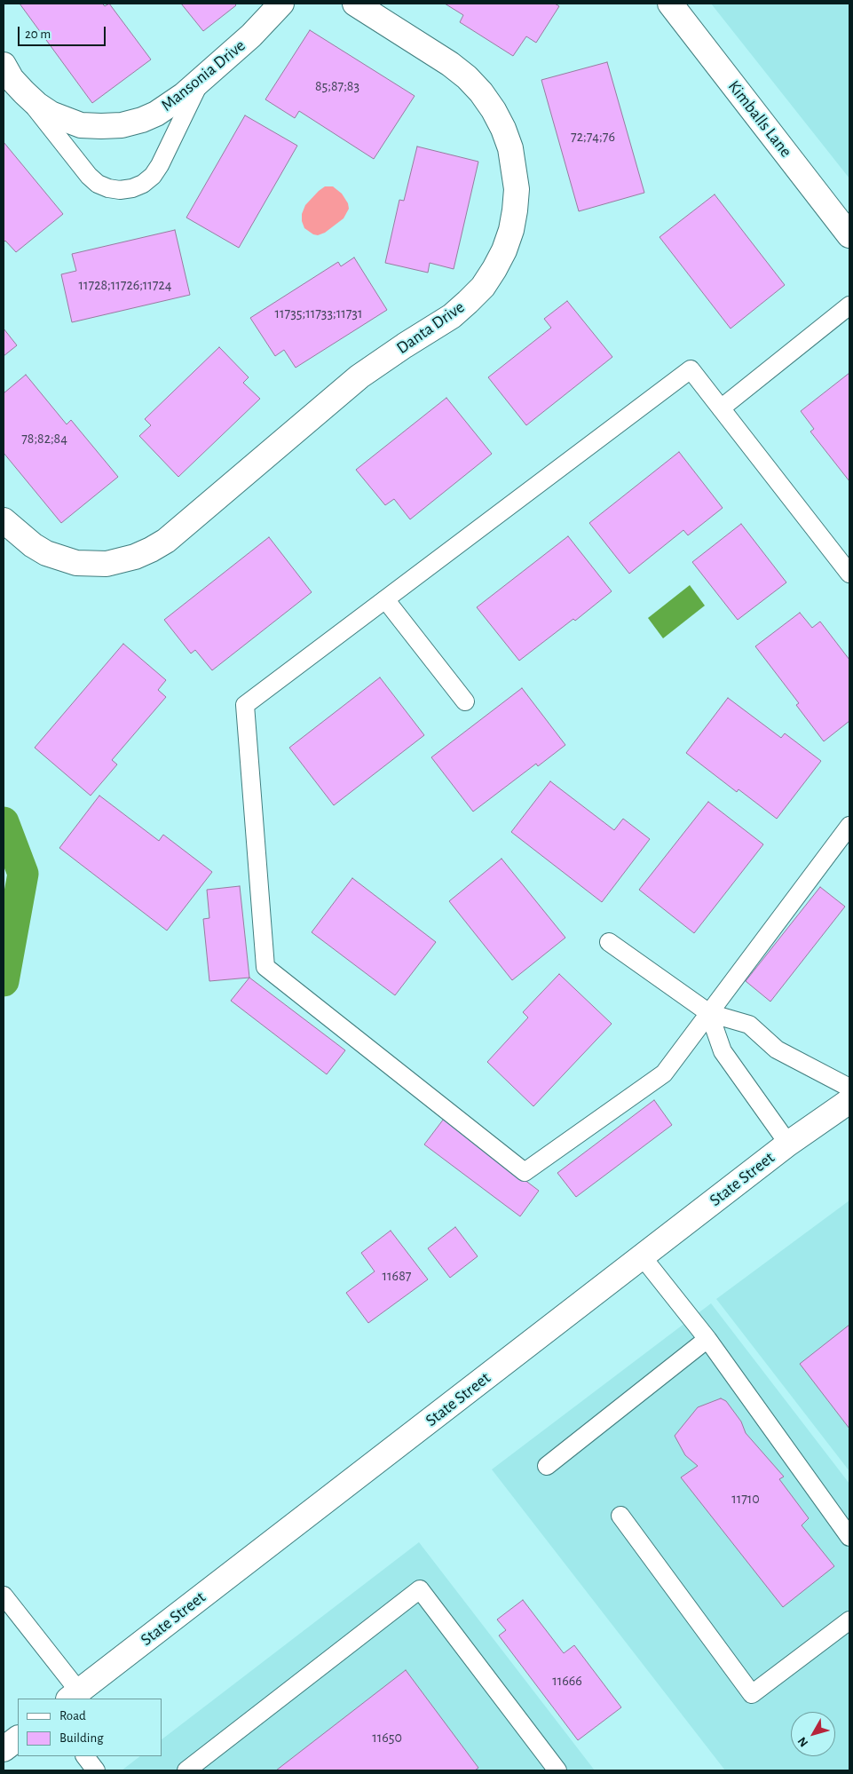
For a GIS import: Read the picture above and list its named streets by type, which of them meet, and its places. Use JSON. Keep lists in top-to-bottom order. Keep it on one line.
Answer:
{"streets":{"street":["Mansonia Drive","Kimballs Lane","Danta Drive","State Street"]},"house_numbers":["85;87;83","72;74;76","11728;11726;11724","11735;11733;11731","78;82;84","11687","11710","11666","11650"],"legend":["Road","Building"],"scale_bar":"20 m","north":"bottom left"}
